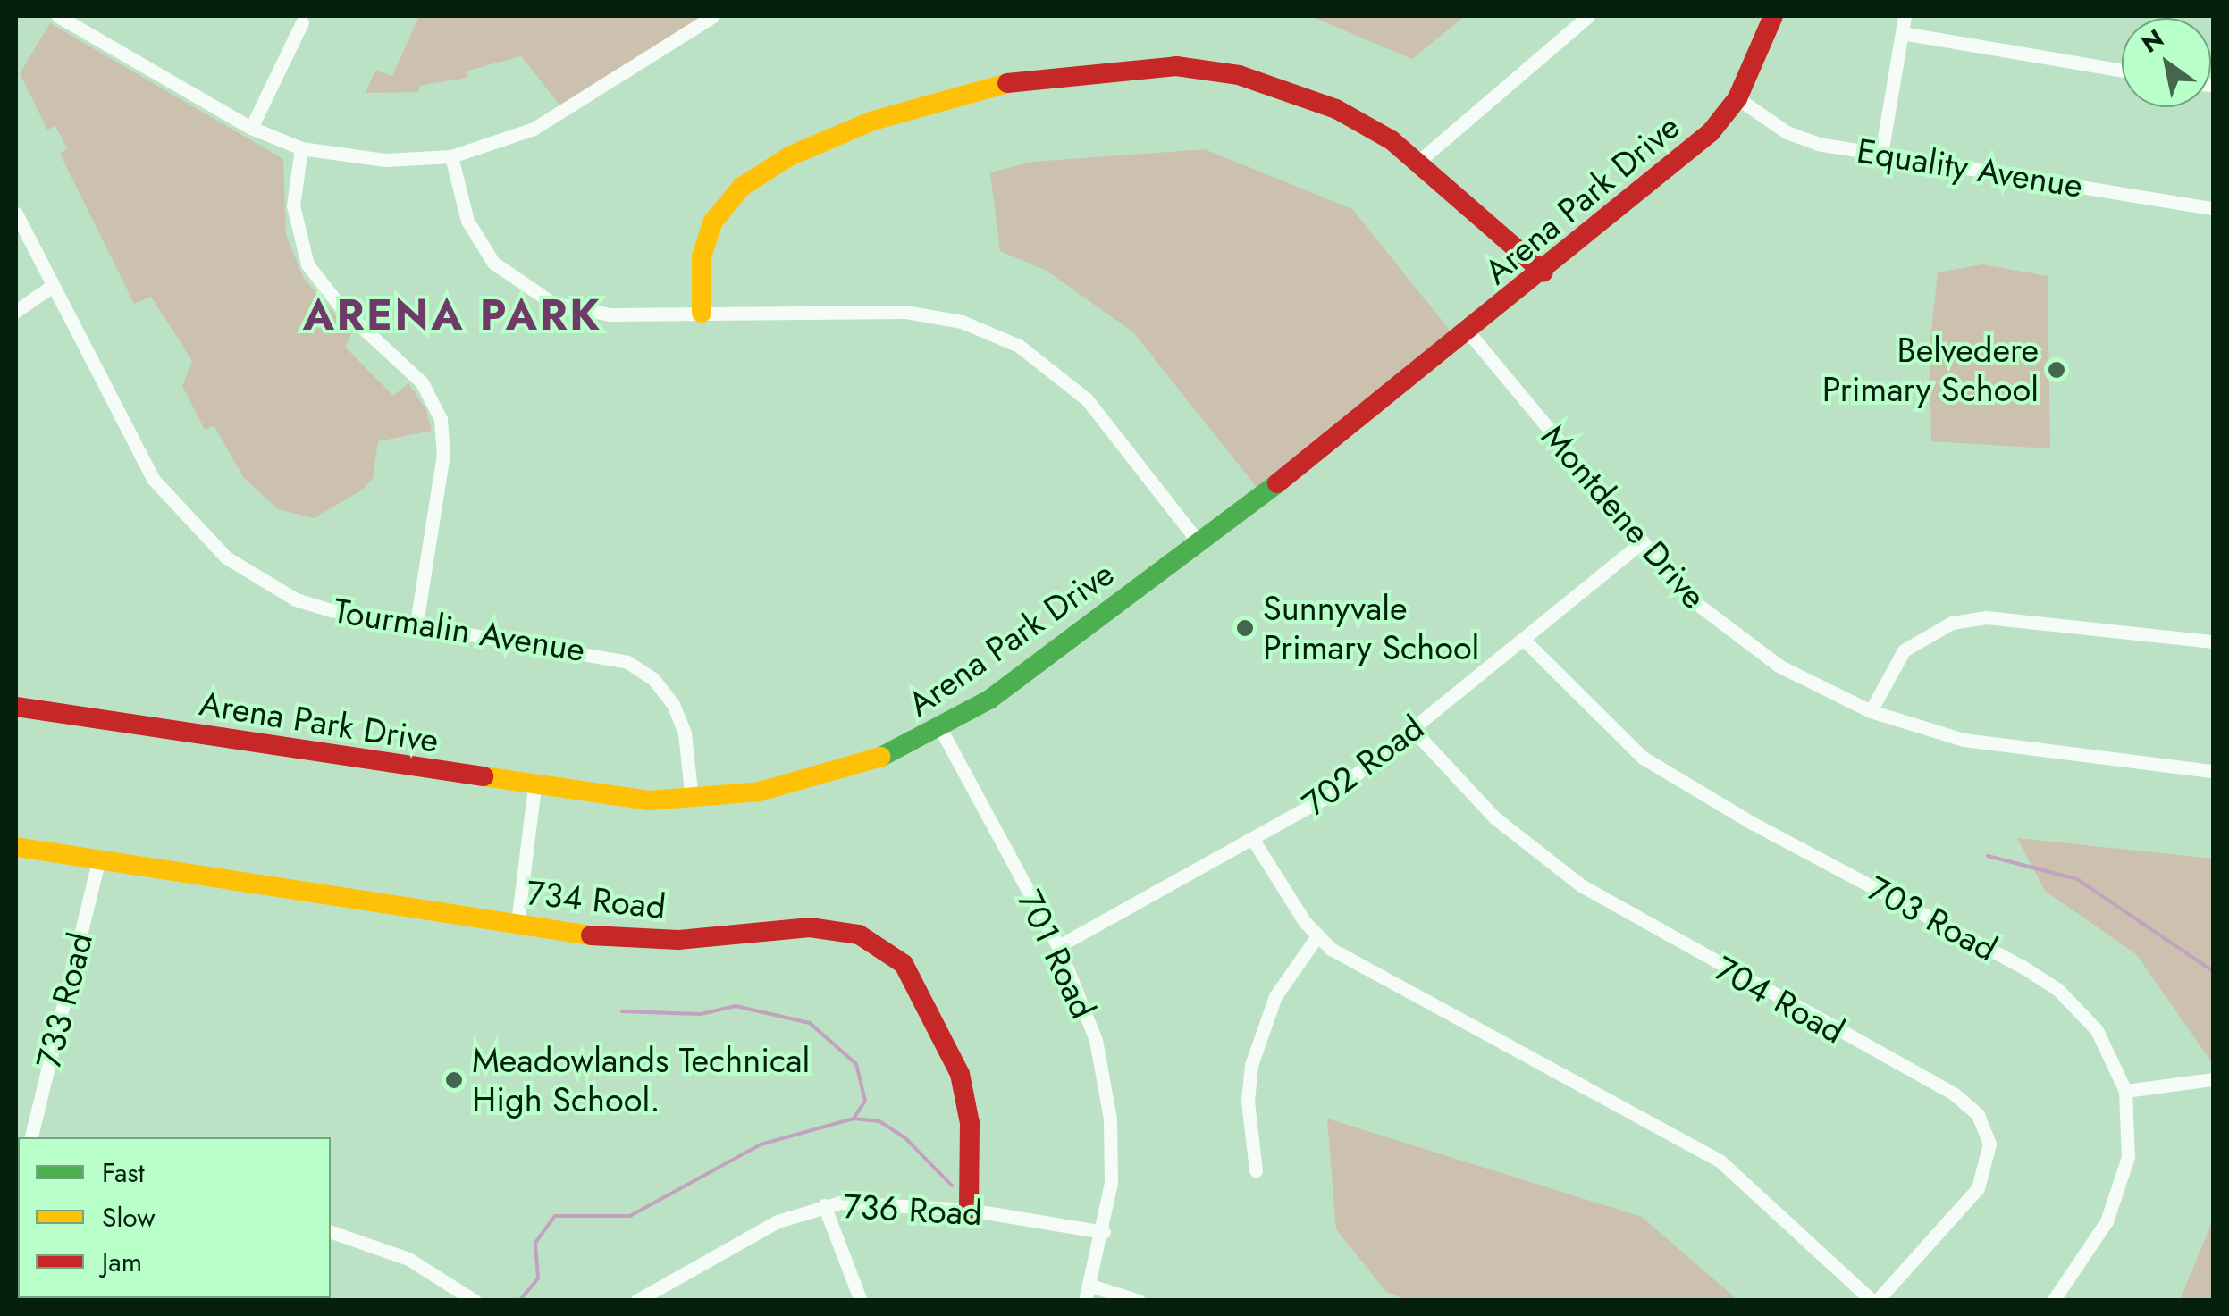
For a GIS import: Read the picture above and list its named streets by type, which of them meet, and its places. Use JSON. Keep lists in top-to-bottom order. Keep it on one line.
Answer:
{"streets":{"street":["Equality Avenue","Arena Park Drive","Montdene Drive","Tourmalin Avenue","702 Road","734 Road","703 Road","701 Road","704 Road","733 Road","736 Road"]},"crossings":[["Equality Avenue","Arena Park Drive"],["Arena Park Drive","Montdene Drive"],["Arena Park Drive","Tourmalin Avenue"],["Arena Park Drive","701 Road"],["Montdene Drive","702 Road"],["702 Road","703 Road"],["702 Road","701 Road"],["702 Road","704 Road"],["734 Road","733 Road"],["734 Road","736 Road"],["701 Road","736 Road"]],"districts":["ARENA PARK"],"places":["Belvedere Primary School","Sunnyvale Primary School","Meadowlands Technical High School."],"legend":["Fast","Slow","Jam"],"north":"top left"}
